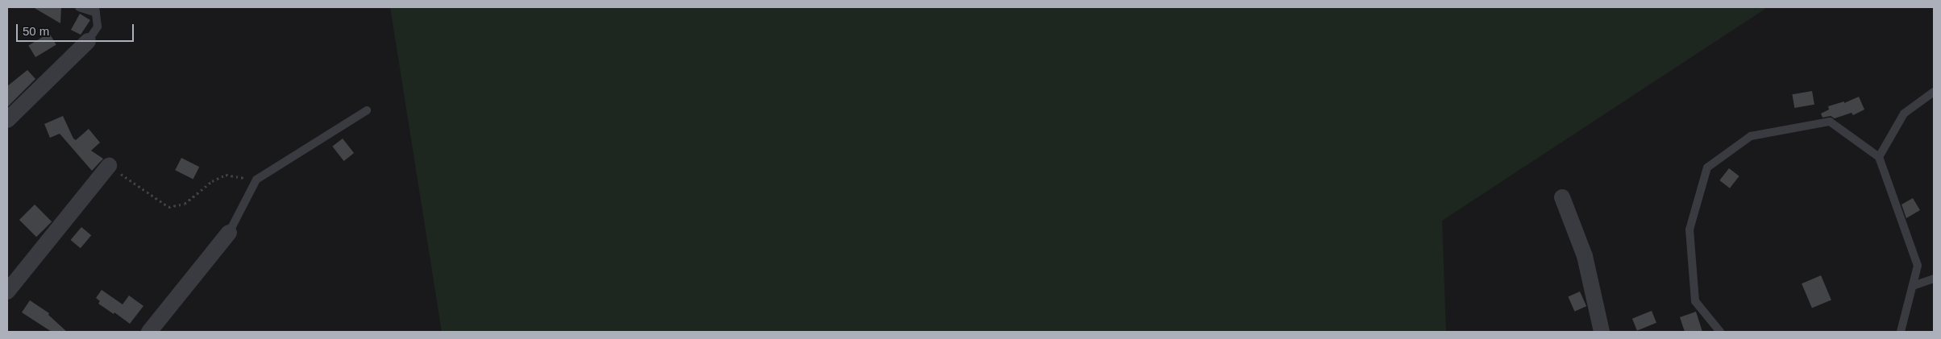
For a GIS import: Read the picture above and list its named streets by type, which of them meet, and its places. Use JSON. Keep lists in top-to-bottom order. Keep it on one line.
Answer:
{"scale_bar":"50 m"}
